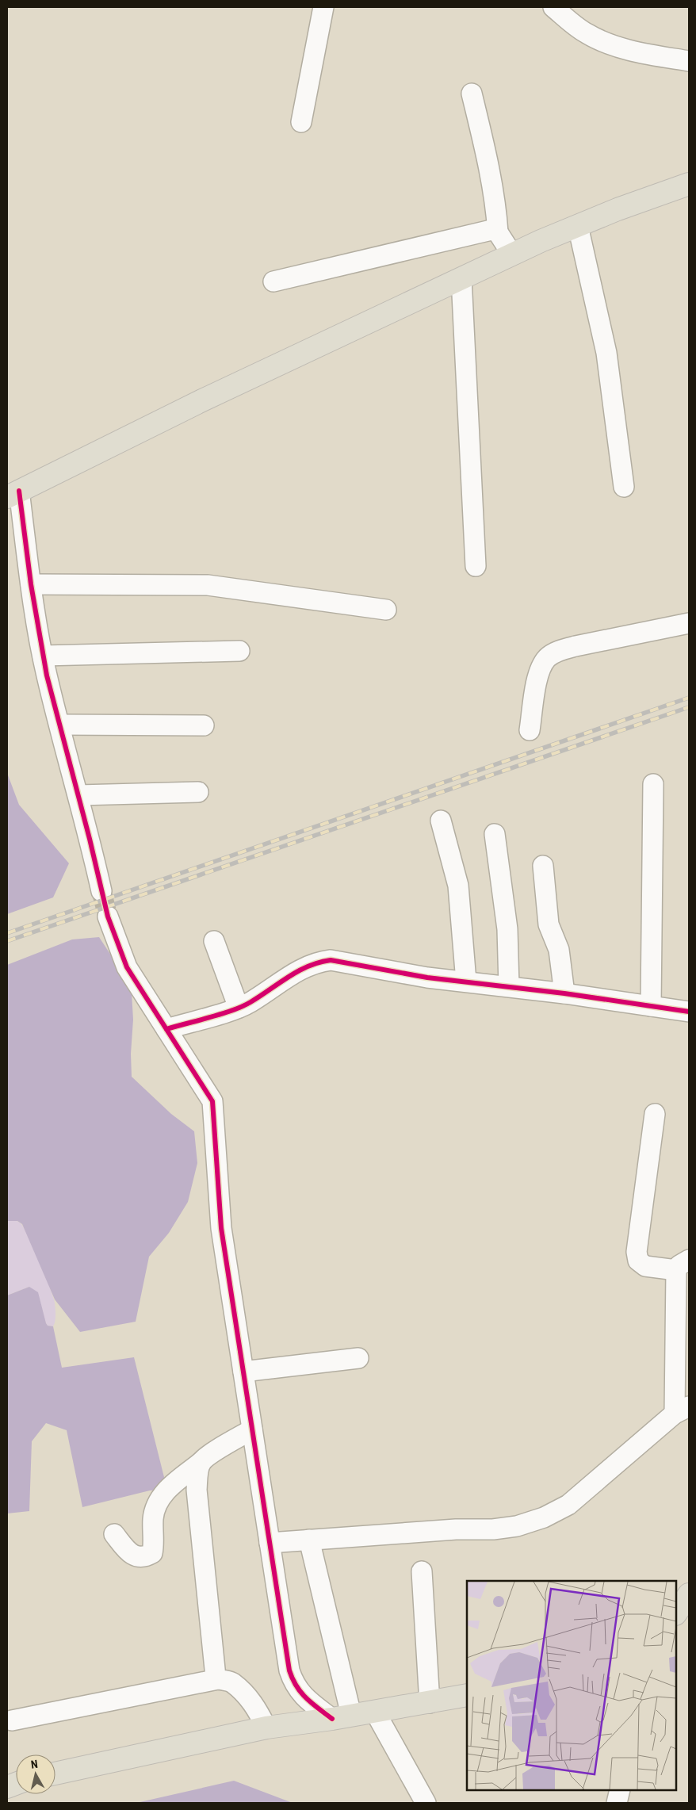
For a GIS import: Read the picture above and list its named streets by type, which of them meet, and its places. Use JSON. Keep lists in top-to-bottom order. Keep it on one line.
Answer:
{"north":"top"}
